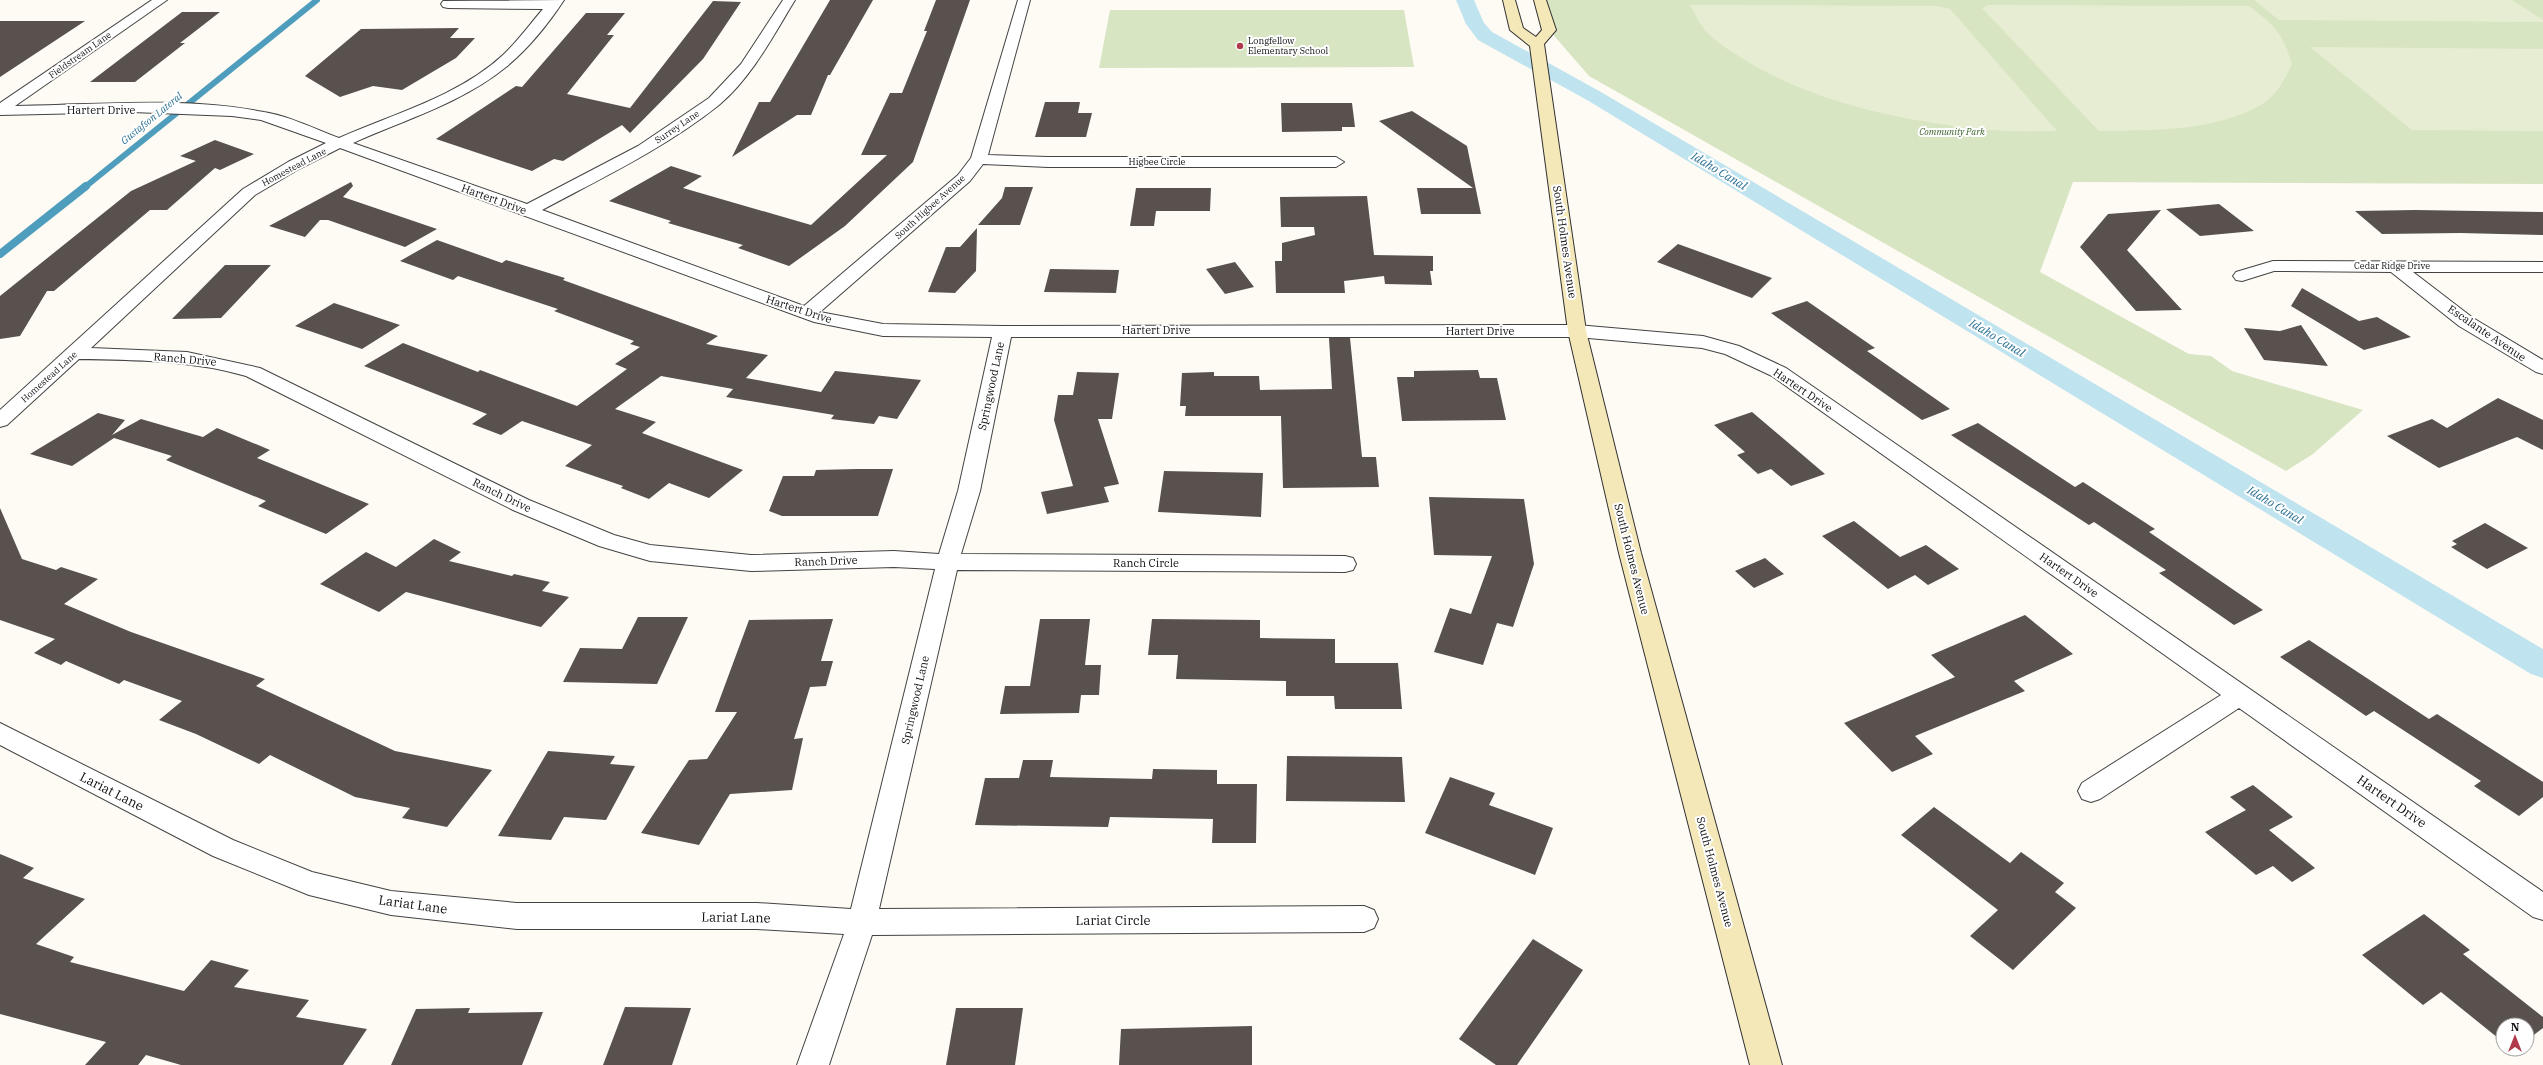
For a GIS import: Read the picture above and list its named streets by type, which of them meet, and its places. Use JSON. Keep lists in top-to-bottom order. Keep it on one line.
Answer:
{"streets":{"main road":["South Holmes Avenue"],"street":["Fieldstream Lane","Hartert Drive","Surrey Lane","Higbee Circle","Homestead Lane","South Higbee Avenue","Cedar Ridge Drive","Escalante Avenue","Ranch Drive","Springwood Lane","Ranch Circle","Lariat Lane","Lariat Circle"]},"crossings":[["Fieldstream Lane","Hartert Drive"],["Hartert Drive","Surrey Lane"],["Hartert Drive","Homestead Lane"],["Hartert Drive","South Higbee Avenue"],["Hartert Drive","South Holmes Avenue"],["Hartert Drive","Springwood Lane"],["Higbee Circle","South Higbee Avenue"],["Homestead Lane","Ranch Drive"],["Cedar Ridge Drive","Escalante Avenue"],["Ranch Drive","Springwood Lane"],["Ranch Drive","Ranch Circle"],["Springwood Lane","Ranch Circle"],["Springwood Lane","Lariat Lane"],["Springwood Lane","Lariat Circle"],["Lariat Lane","Lariat Circle"]],"water":["Gustafson Lateral","Idaho Canal"],"parks":["Community Park"],"places":["Longfellow Elementary School"],"north":"top"}
